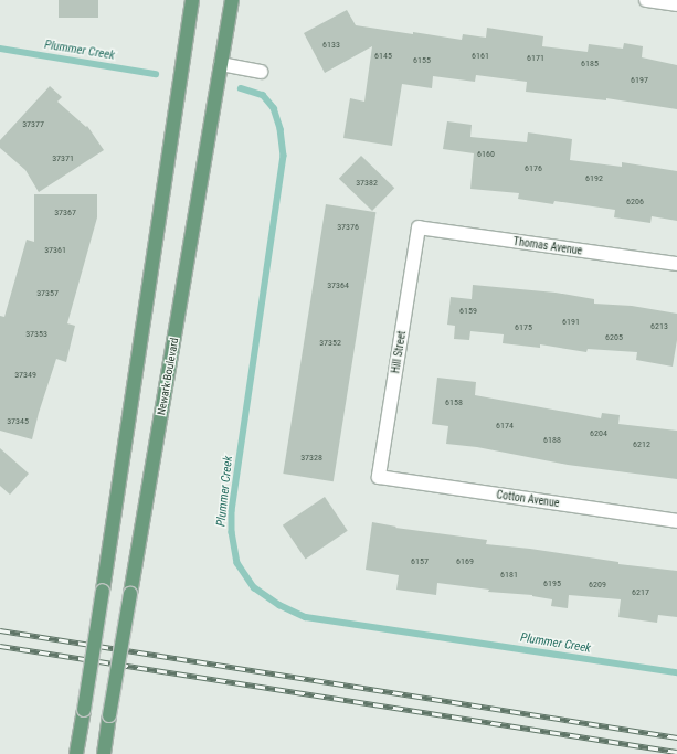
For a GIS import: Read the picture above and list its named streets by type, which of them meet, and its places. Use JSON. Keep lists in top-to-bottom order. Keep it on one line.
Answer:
{"streets":{"main road":["Newark Boulevard"],"street":["Thomas Avenue","Hill Street","Cotton Avenue"]},"crossings":[["Thomas Avenue","Hill Street"],["Hill Street","Cotton Avenue"]],"water":["Plummer Creek"],"house_numbers":["6133","6145","6161","6171","6155","6185","6197","37377","6160","37371","6176","6192","37382","6206","37367","37376","37361","37364","37357","6159","6191","6213","6175","37353","6205","37352","37349","6158","37345","6174","6204","6188","6212","37328","6157","6169","6181","6195","6209","6217"]}
